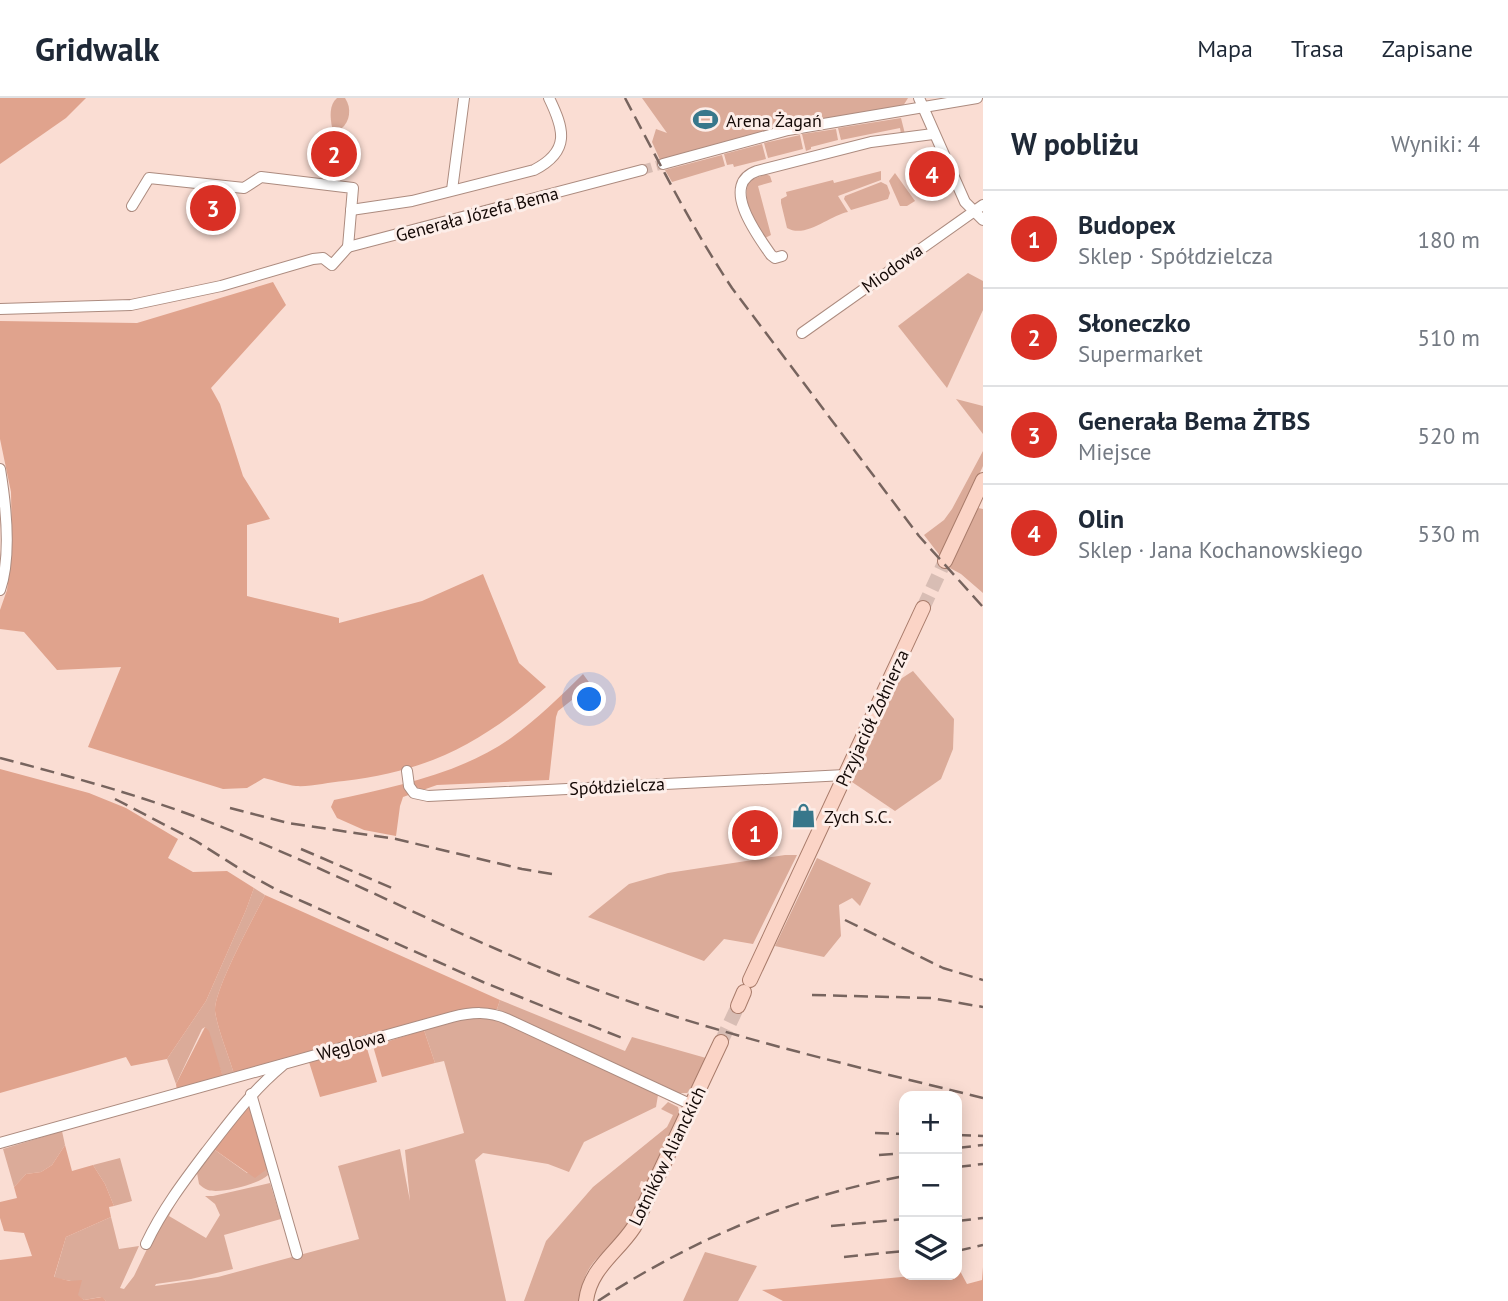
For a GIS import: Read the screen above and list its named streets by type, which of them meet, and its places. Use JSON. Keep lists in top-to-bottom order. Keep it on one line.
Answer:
{"streets":{"main road":["Przyjaciół Żołnierza","Lotników Alianckich"],"street":["Generała Józefa Bema","Miodowa","Spółdzielcza","Węglowa"]},"crossings":[["Przyjaciół Żołnierza","Spółdzielcza"],["Węglowa","Lotników Alianckich"]],"places":{"sports":["Arena Żagań"],"shop":["Zych S.C."]},"page":{"header":"Gridwalk","nav":["Mapa","Trasa","Zapisane"],"heading":["W pobliżu","Wyniki: 4"],"pins":["2","4","3","1"],"list":[{"mark":"1","name":"Budopex","note":"Sklep · Spółdzielcza","value":"180 m"},{"mark":"2","name":"Słoneczko","note":"Supermarket","value":"510 m"},{"mark":"3","name":"Generała Bema ŻTBS","note":"Miejsce","value":"520 m"},{"mark":"4","name":"Olin","note":"Sklep · Jana Kochanowskiego","value":"530 m"}],"map_buttons":["+","−"]}}
